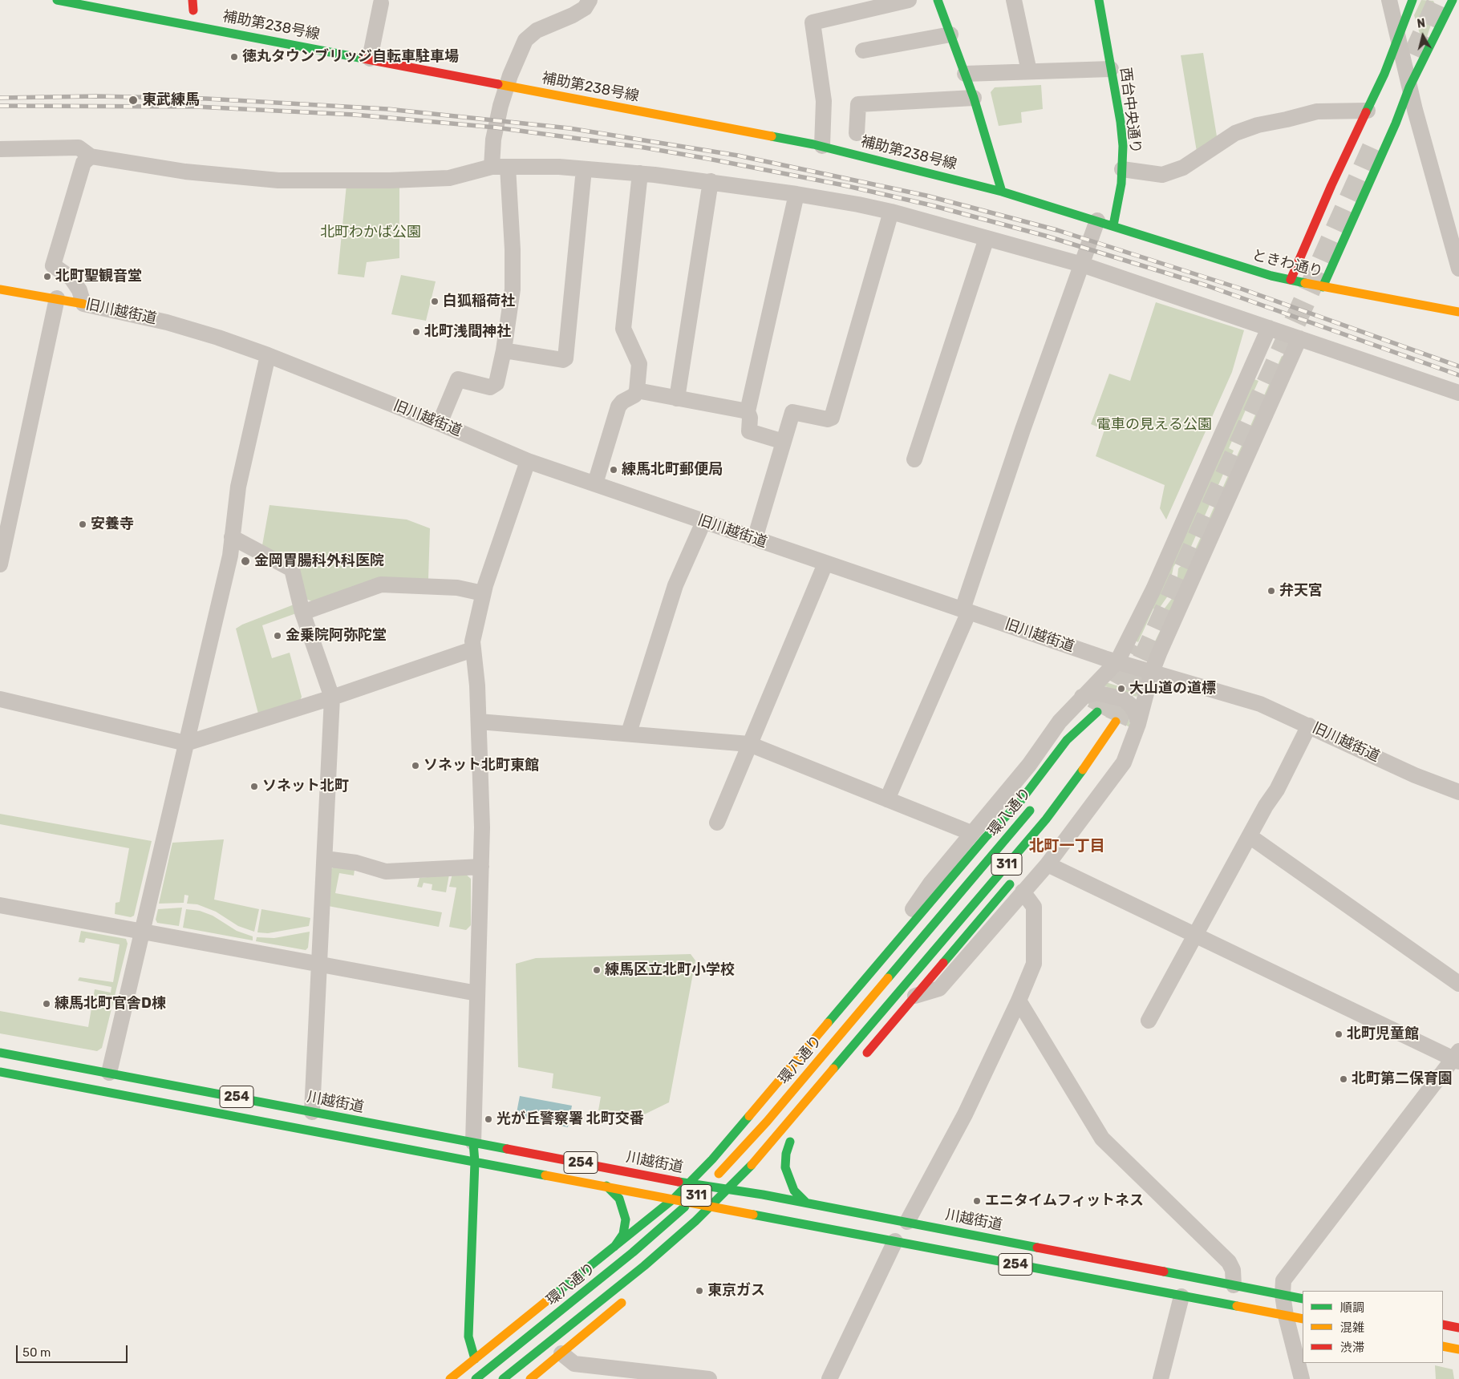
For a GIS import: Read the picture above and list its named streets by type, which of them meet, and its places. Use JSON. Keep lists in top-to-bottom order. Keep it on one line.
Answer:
{"streets":{"main road":["補助第238号線","西台中央通り","ときわ通り","旧川越街道","環八通り","311","254","川越街道"]},"crossings":[["補助第238号線","西台中央通り"],["補助第238号線","ときわ通り"],["西台中央通り","ときわ通り"]],"districts":["北町一丁目"],"parks":["北町わかば公園","電車の見える公園"],"places":["徳丸タウンブリッジ自転車駐車場","東武練馬","北町聖観音堂","白狐稲荷社","北町浅間神社","練馬北町郵便局","安養寺","金岡胃腸科外科医院","弁天宮","金乗院阿弥陀堂","大山道の道標","ソネット北町東館","ソネット北町","練馬区立北町小学校","練馬北町官舎D棟","北町児童館","北町第二保育園","光が丘警察署 北町交番","エニタイムフィットネス","東京ガス"],"legend":["順調","混雑","渋滞"],"scale_bar":"50 m","north":"top"}
